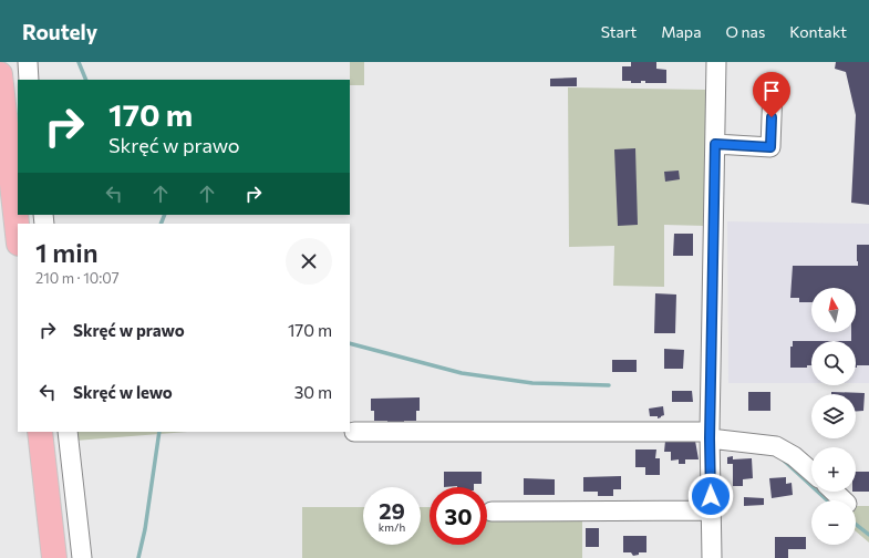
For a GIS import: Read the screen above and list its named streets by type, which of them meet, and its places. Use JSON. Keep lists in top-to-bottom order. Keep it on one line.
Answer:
{"north":"top","page":{"header":"Routely","nav":["Start","Mapa","O nas","Kontakt"],"turn":["170 m","Skręć w prawo"],"heading":["1 min","210 m · 10:07"],"map_buttons":["+","−"],"list":[{"name":"Skręć w prawo","value":"170 m"},{"name":"Skręć w lewo","value":"30 m"}],"speed":"29 km/h","limit":"30"}}
